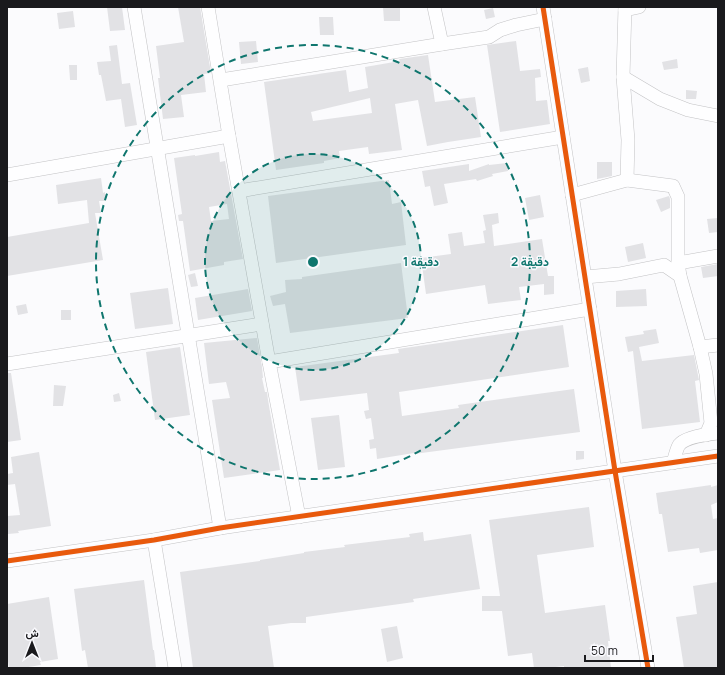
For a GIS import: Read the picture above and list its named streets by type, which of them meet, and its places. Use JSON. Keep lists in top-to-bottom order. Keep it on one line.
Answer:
{"scale_bar":"50 m","north":"top","rings":["1 دقيقة","2 دقيقة"]}
